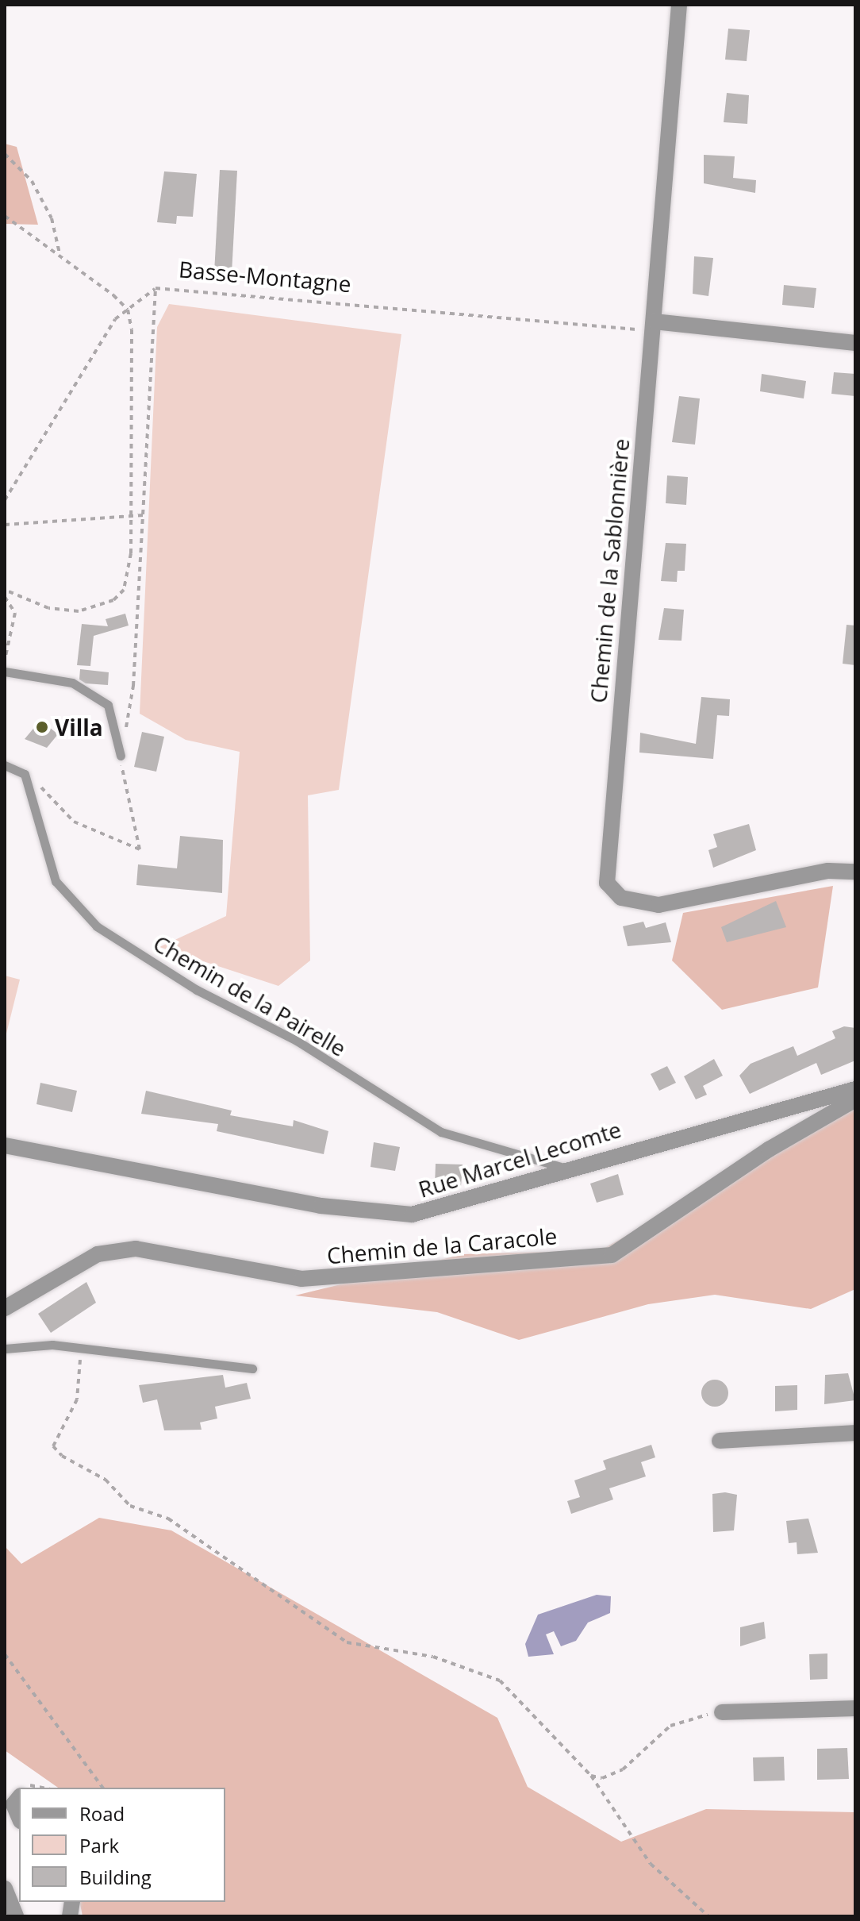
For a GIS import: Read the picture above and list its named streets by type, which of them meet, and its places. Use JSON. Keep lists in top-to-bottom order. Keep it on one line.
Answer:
{"streets":{"street":["Chemin de la Sablonnière","Rue Marcel Lecomte","Chemin de la Caracole"],"lane":["Chemin de la Pairelle"],"path":["Basse-Montagne"]},"crossings":[["Basse-Montagne","Chemin de la Sablonnière"],["Basse-Montagne","Chemin de la Pairelle"],["Chemin de la Pairelle","Rue Marcel Lecomte"]],"places":["Villa"],"legend":["Road","Park","Building"]}
